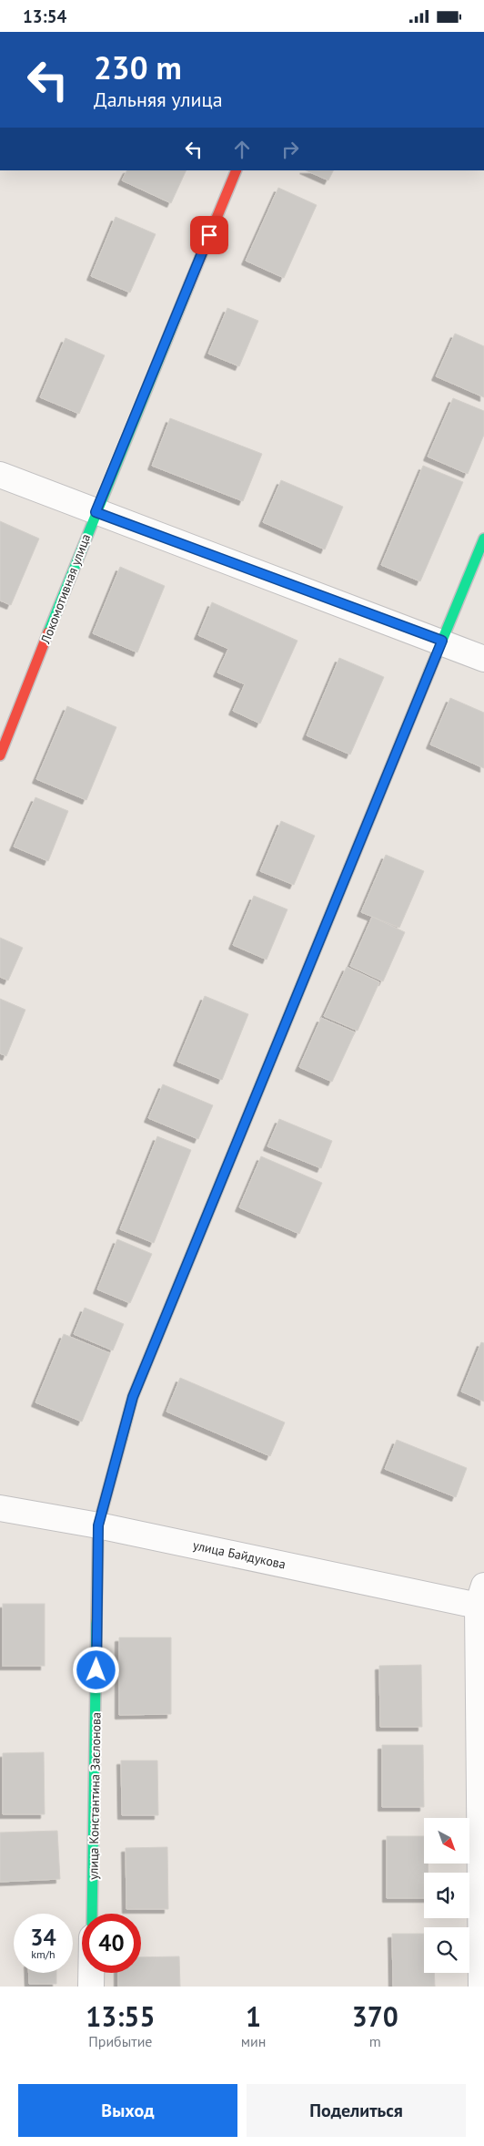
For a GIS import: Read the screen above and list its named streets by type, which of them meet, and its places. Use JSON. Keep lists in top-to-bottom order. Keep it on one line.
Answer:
{"streets":{"street":["Локомотивная улица","улица Байдукова","улица Константина Заслонова"]},"crossings":[["улица Байдукова","улица Константина Заслонова"]],"north":"bottom right","page":{"status":"13:54","turn":["230 m","Дальняя улица"],"speed":"34 km/h","limit":"40","eta":["13:55","Прибытие","1","мин","370","m"],"buttons":["Выход","Поделиться"]}}
